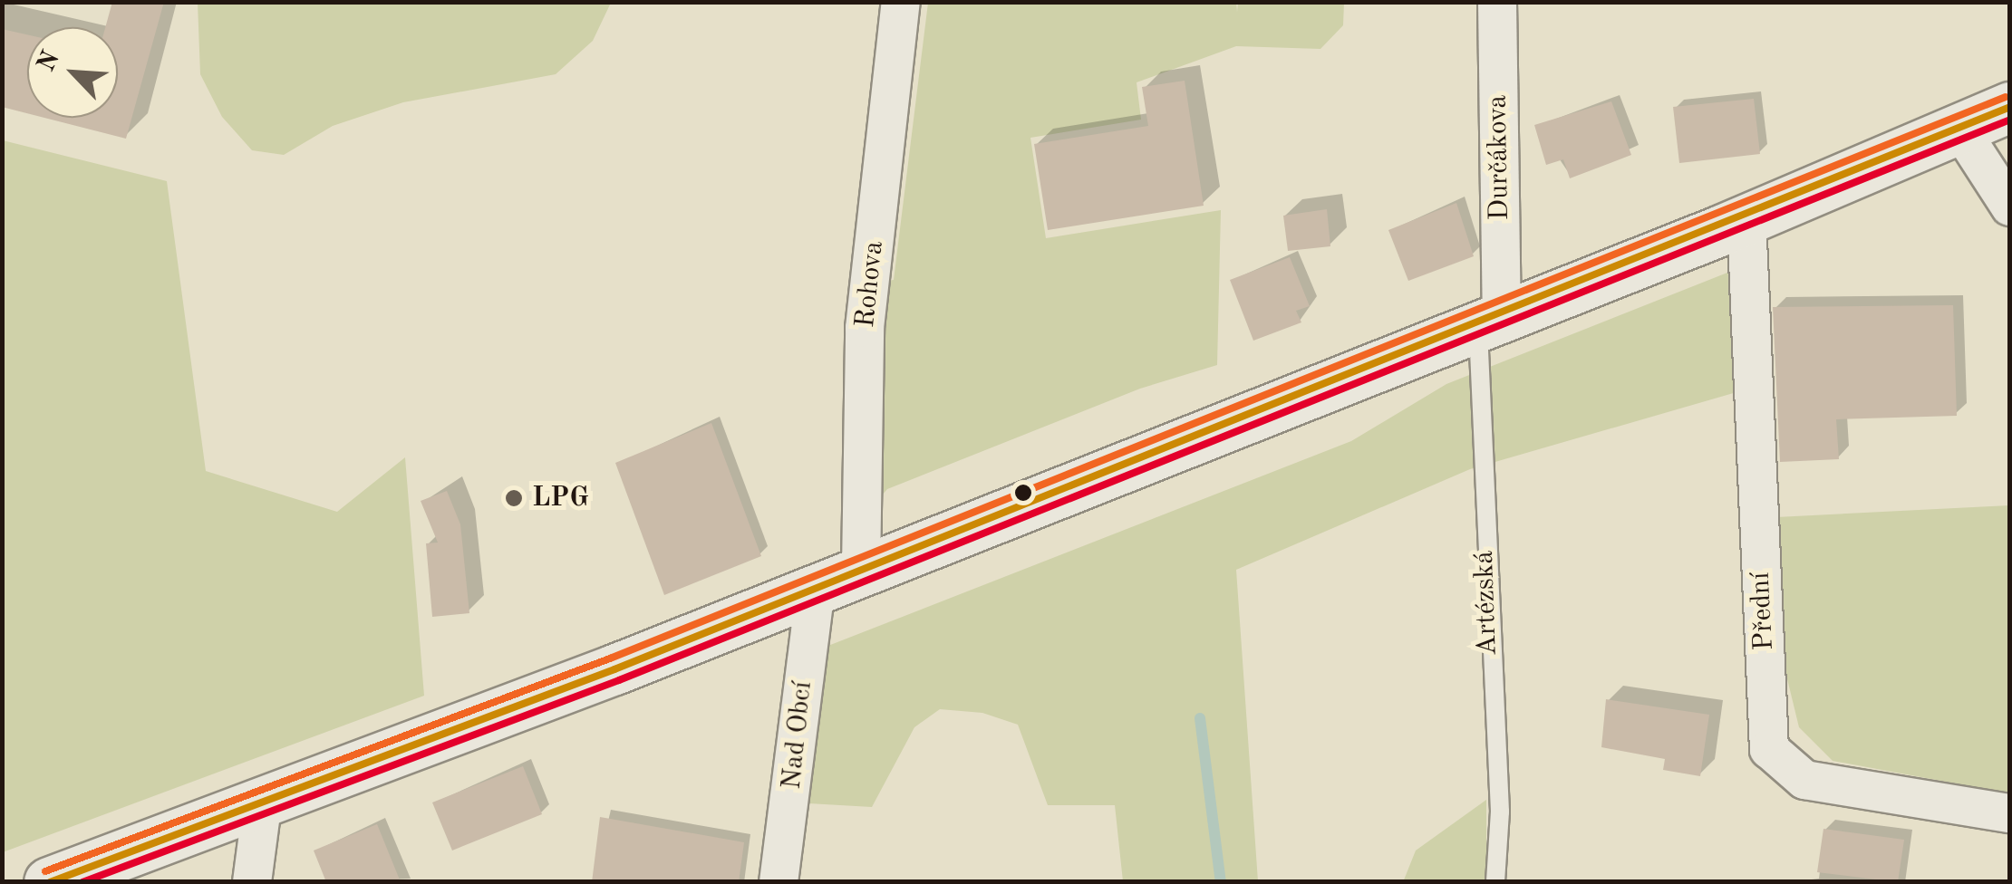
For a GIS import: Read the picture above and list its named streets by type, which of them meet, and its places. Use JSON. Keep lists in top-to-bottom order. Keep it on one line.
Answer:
{"streets":{"street":["Durčákova","Rohova","Přední","Nad Obcí"],"lane":["Artézská"]},"crossings":[["Durčákova","Artézská"]],"places":["LPG"],"north":"top left"}
